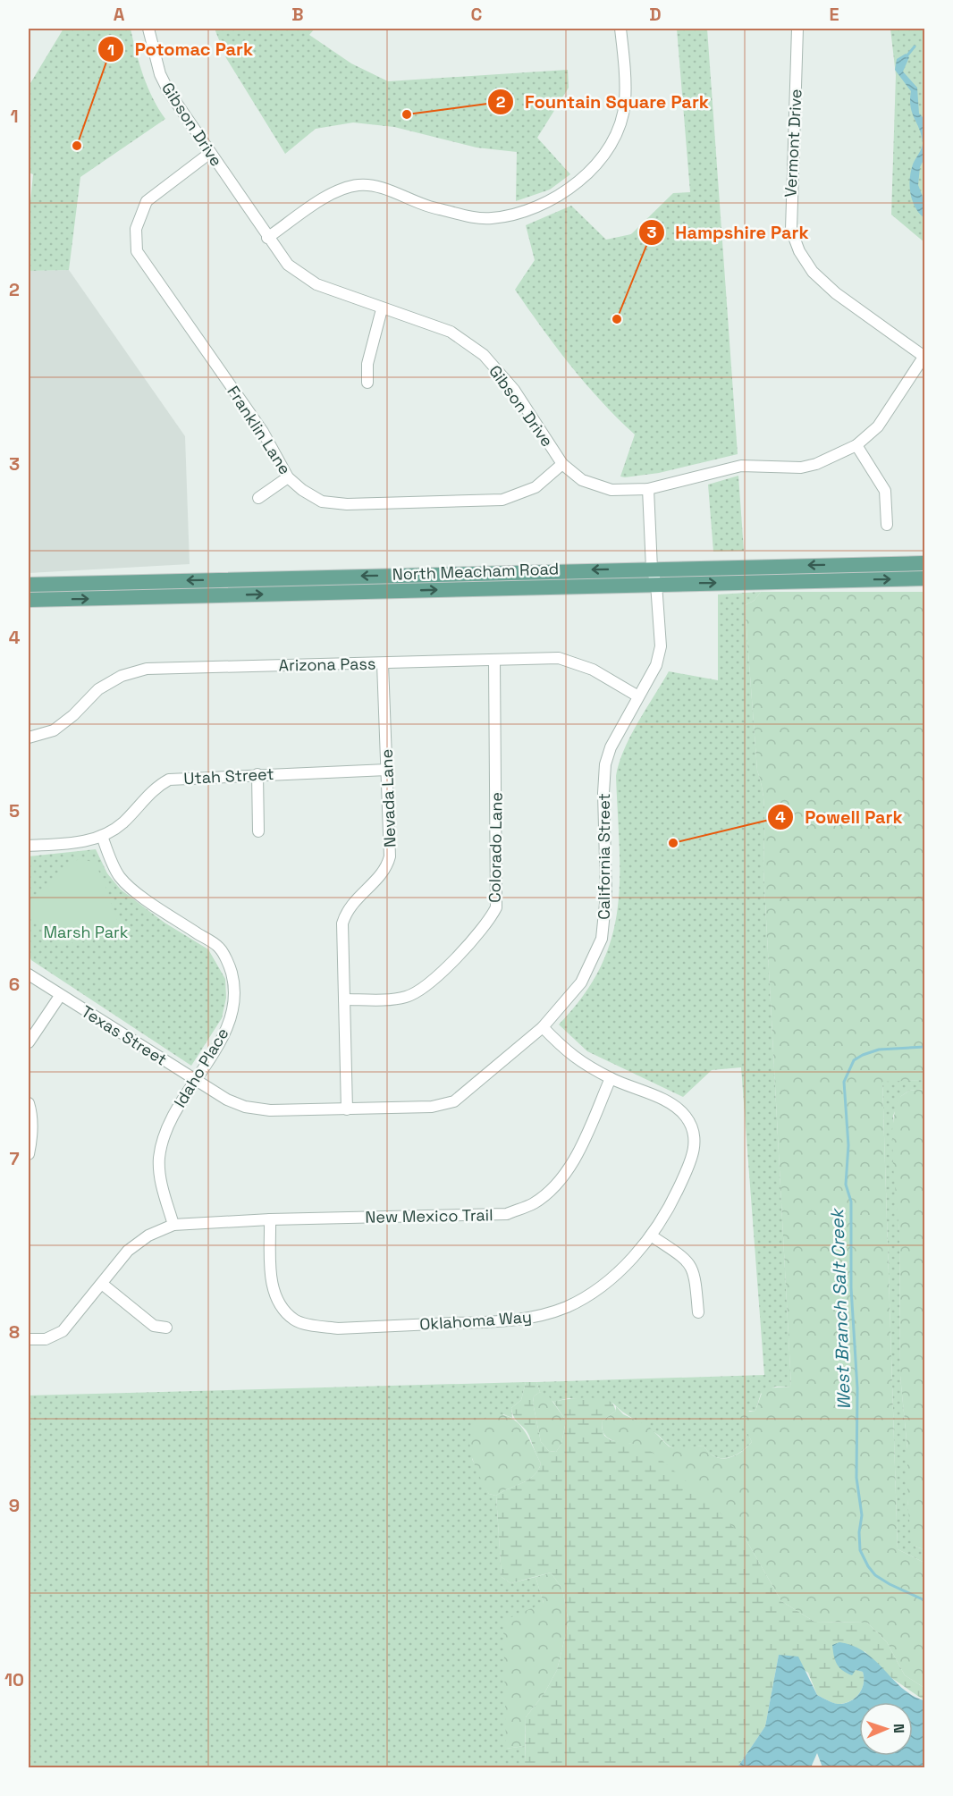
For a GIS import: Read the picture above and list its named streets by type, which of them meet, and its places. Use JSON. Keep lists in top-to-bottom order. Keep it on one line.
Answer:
{"streets":{"main road":["North Meacham Road"],"street":["Gibson Drive","Vermont Drive","Franklin Lane","Arizona Pass","Utah Street","Nevada Lane","Colorado Lane","California Street","Texas Street","Idaho Place","New Mexico Trail","Oklahoma Way"]},"crossings":[["Gibson Drive","Vermont Drive"],["Gibson Drive","Franklin Lane"],["Gibson Drive","California Street"],["North Meacham Road","California Street"],["Arizona Pass","Nevada Lane"],["Arizona Pass","Colorado Lane"],["Arizona Pass","California Street"],["Utah Street","Nevada Lane"],["Utah Street","Idaho Place"],["Nevada Lane","Colorado Lane"],["Nevada Lane","California Street"],["Nevada Lane","Texas Street"],["California Street","Texas Street"],["Texas Street","Idaho Place"],["Idaho Place","New Mexico Trail"],["New Mexico Trail","Oklahoma Way"]],"water":["West Branch Salt Creek"],"parks":["Marsh Park"],"places":["Fountain Square Park","Potomac Park","Hampshire Park","Powell Park"],"north":"right","grid":{"columns":["A","B","C","D","E"],"rows":["1","2","3","4","5","6","7","8","9","10"]}}
